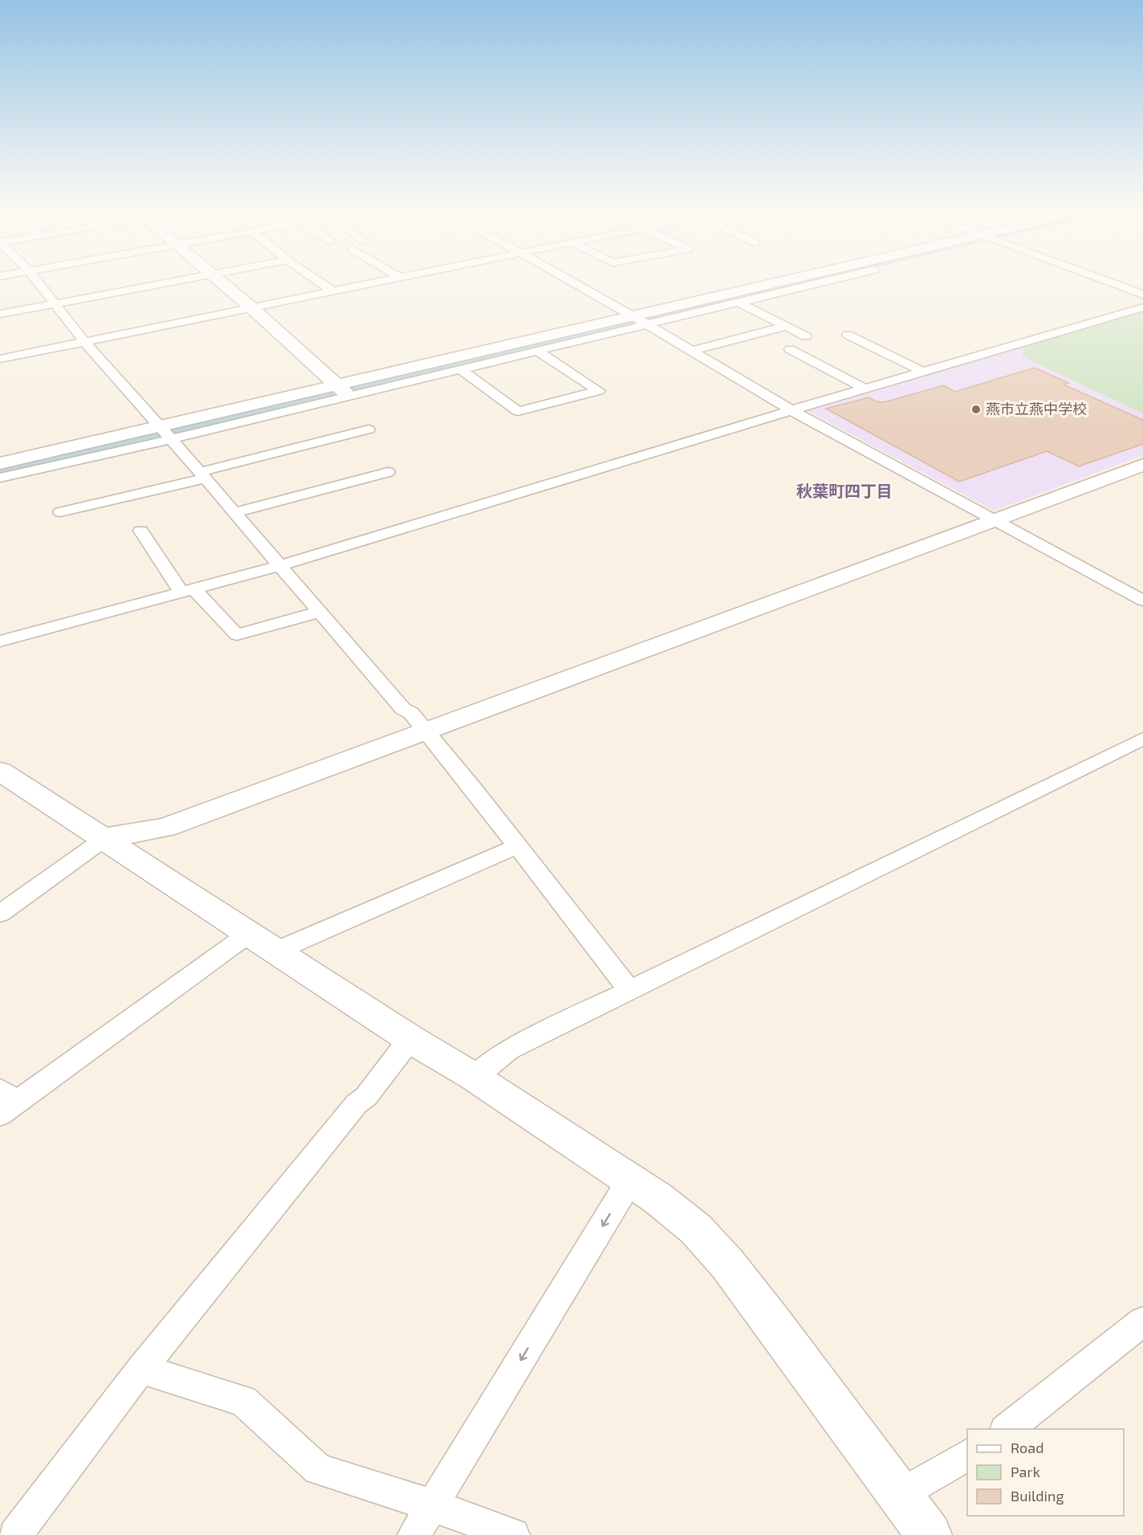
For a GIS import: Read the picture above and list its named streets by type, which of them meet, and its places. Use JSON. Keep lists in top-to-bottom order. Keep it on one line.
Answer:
{"districts":["秋葉町四丁目"],"places":["燕市立燕中学校"],"legend":["Road","Park","Building"]}
